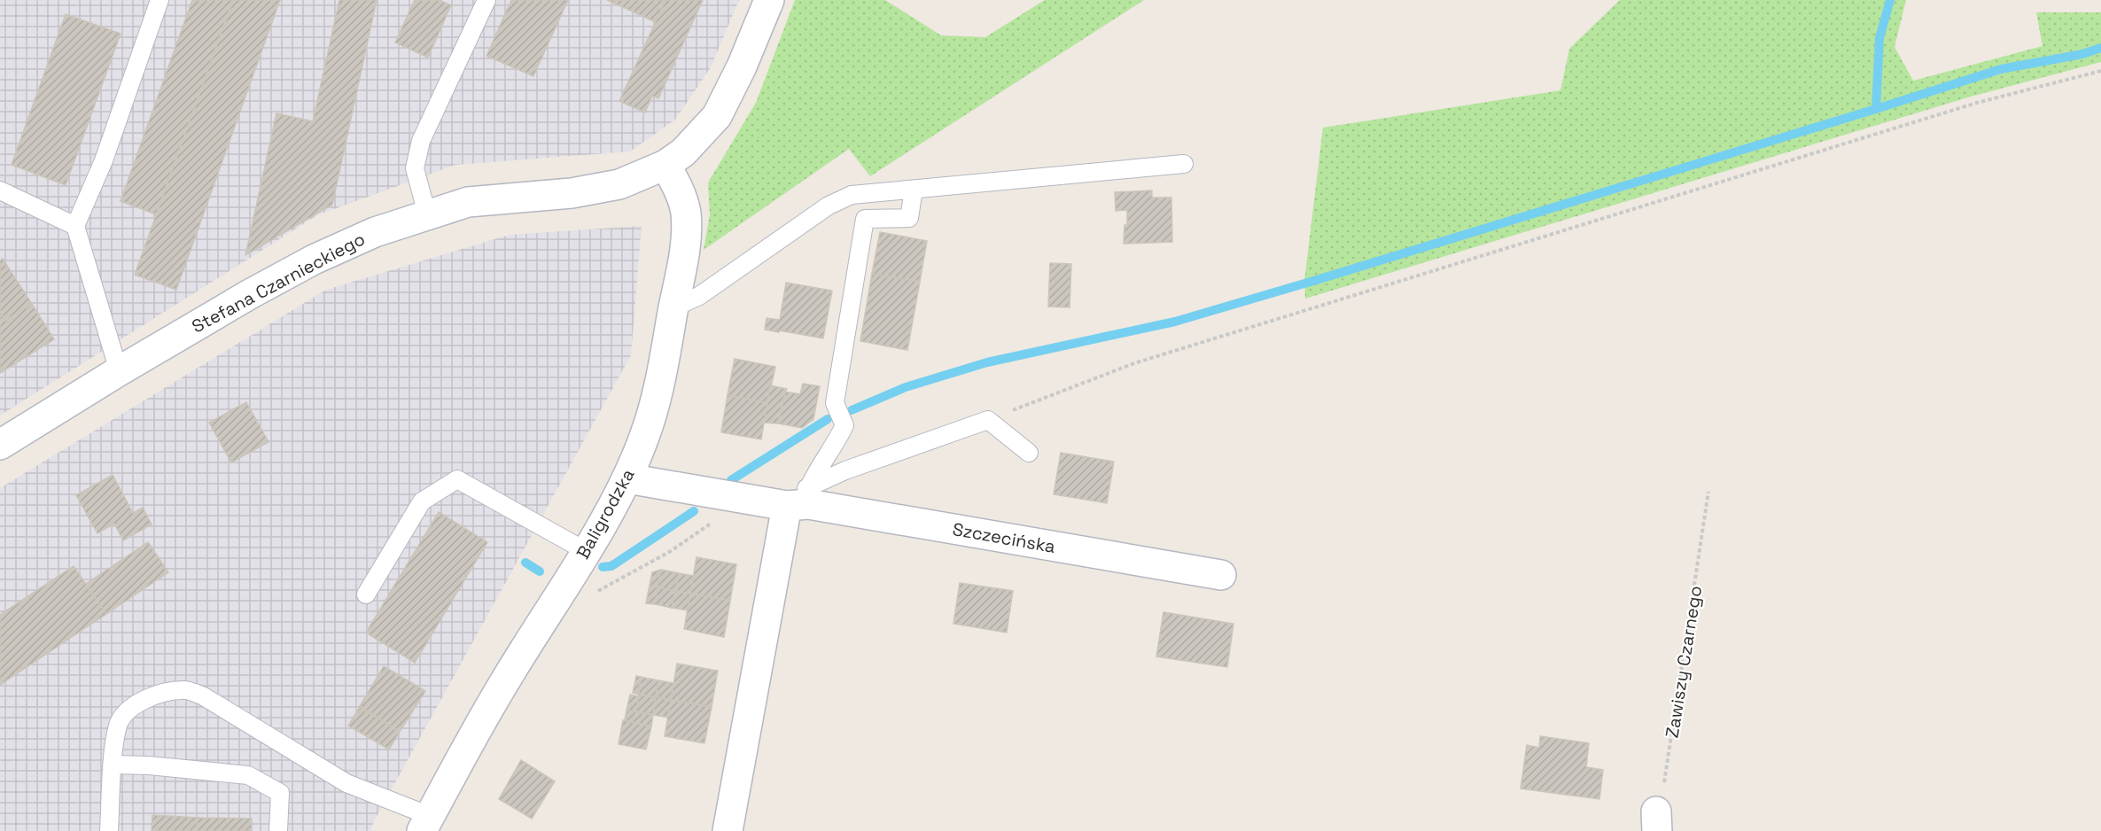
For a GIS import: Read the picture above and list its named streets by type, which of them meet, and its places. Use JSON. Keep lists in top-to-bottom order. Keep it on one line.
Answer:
{"streets":{"street":["Stefana Czarnieckiego","Baligrodzka","Szczecińska"],"path":["Zawiszy Czarnego"]},"crossings":[["Stefana Czarnieckiego","Baligrodzka"],["Baligrodzka","Szczecińska"]]}
